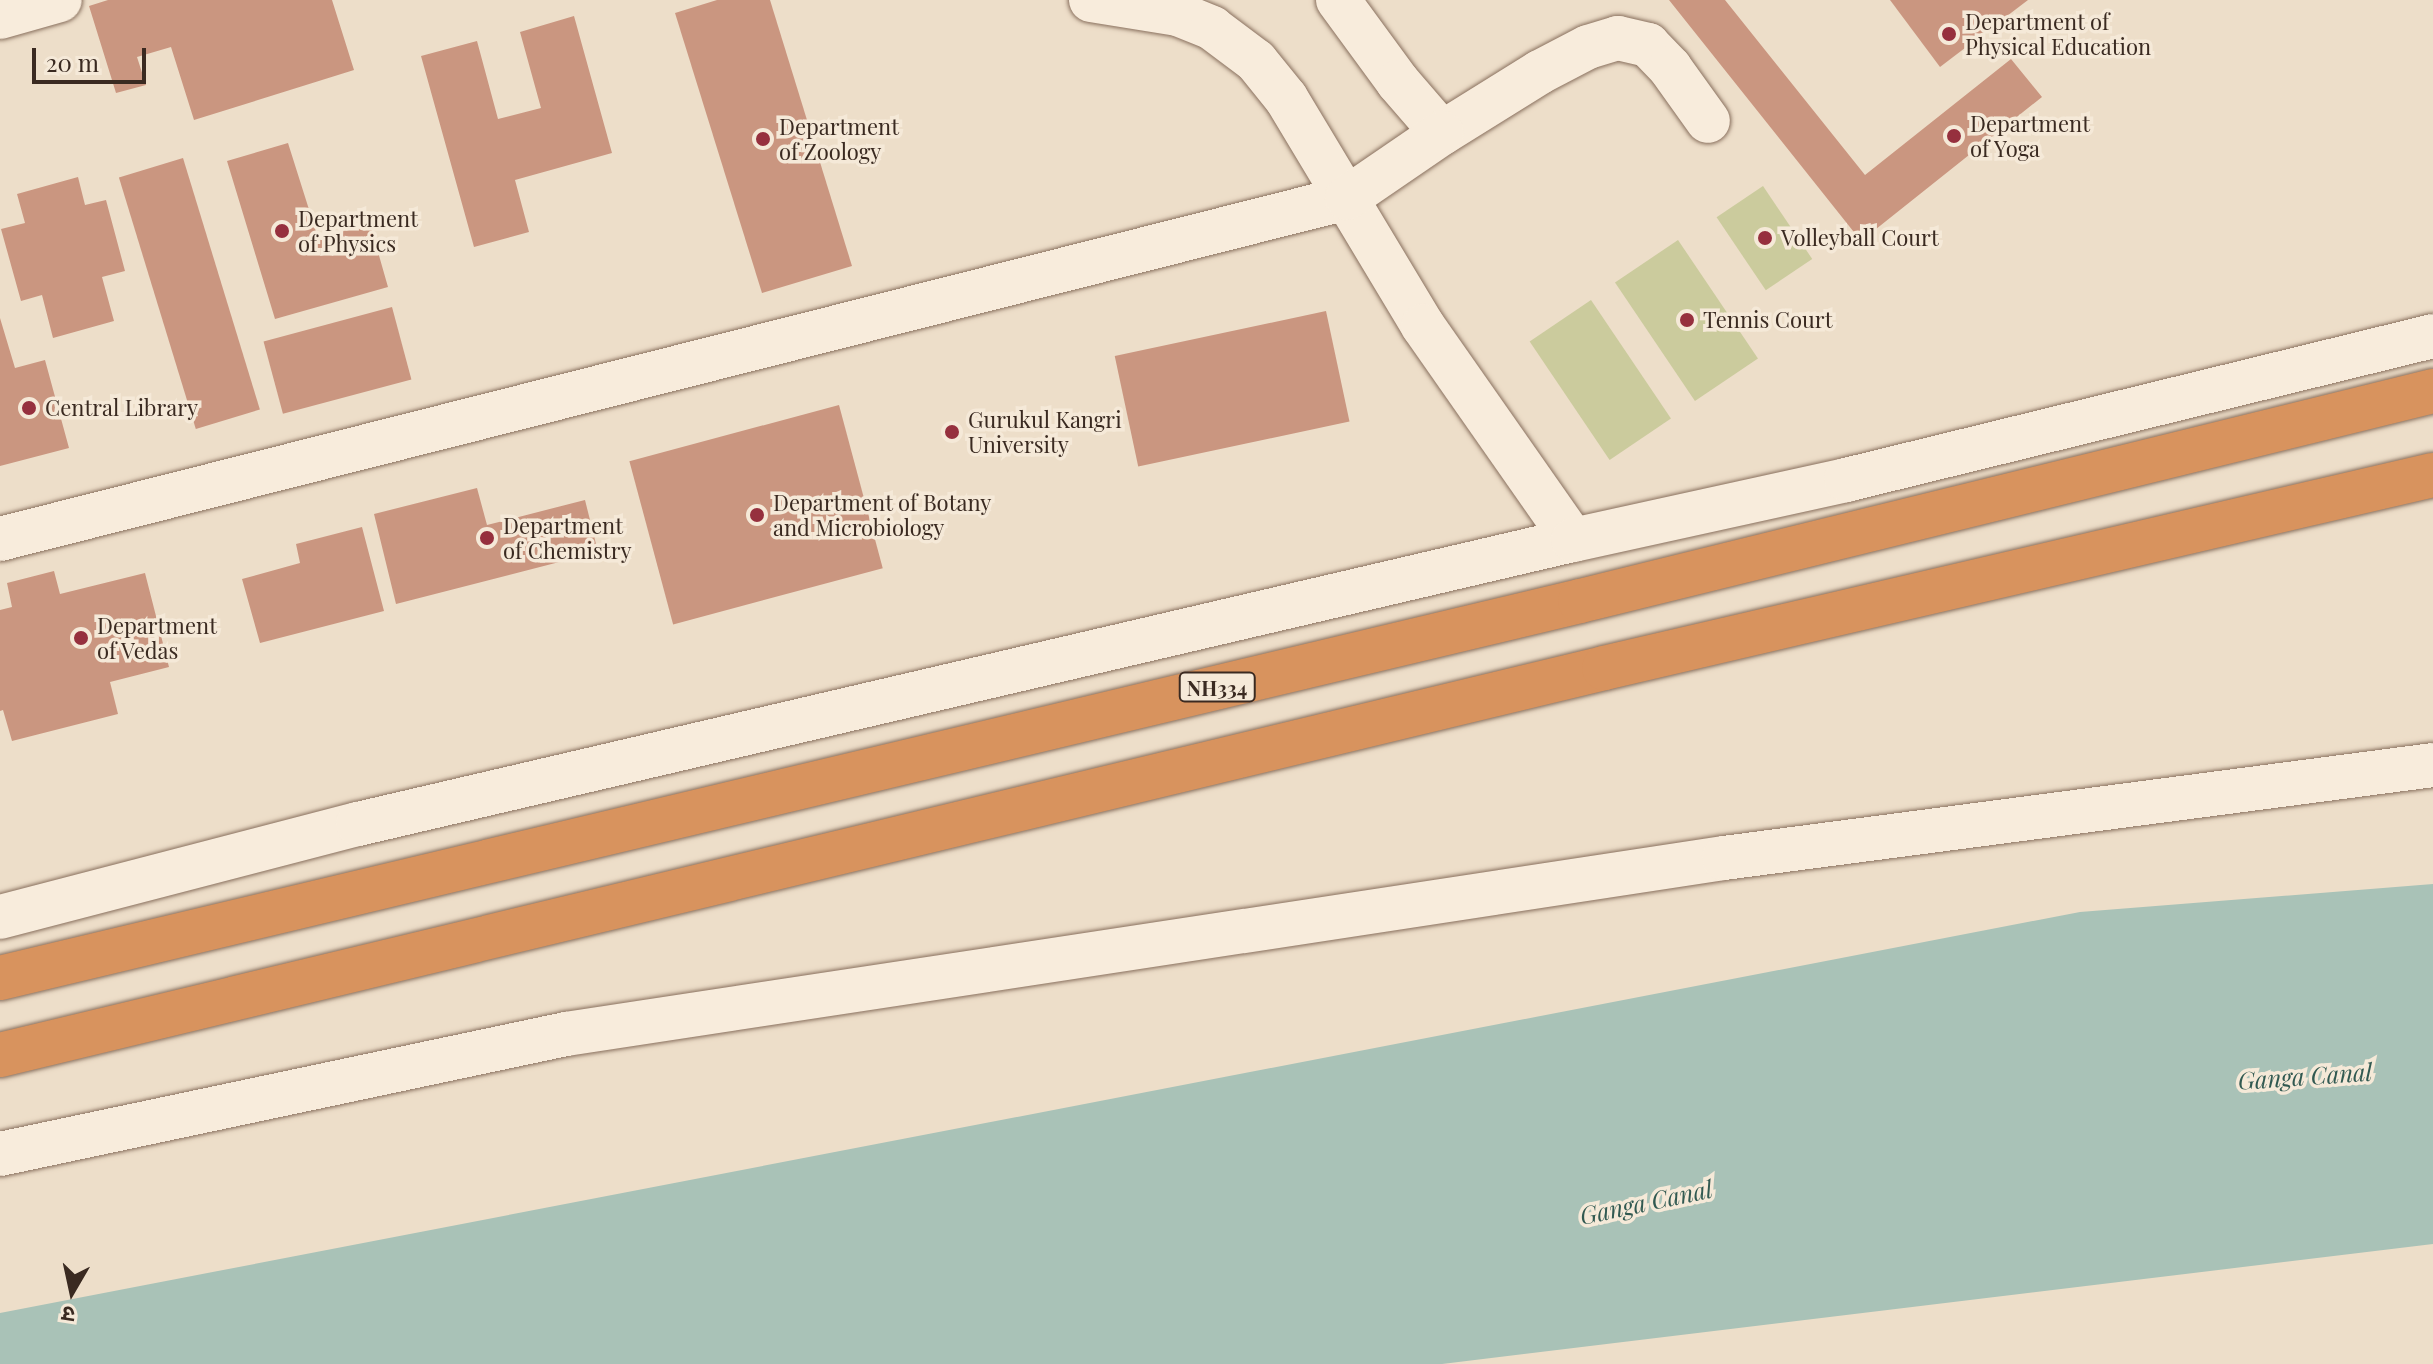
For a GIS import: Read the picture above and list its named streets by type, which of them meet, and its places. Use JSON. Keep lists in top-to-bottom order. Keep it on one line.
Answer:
{"streets":{"highway":["NH334"]},"water":["Ganga Canal"],"places":["Department of Physical Education","Department of Yoga","Department of Zoology","Department of Physics","Volleyball Court","Tennis Court","Central Library","Gurukul Kangri University","Department of Botany and Microbiology","Department of Chemistry","Department of Vedas"],"scale_bar":"20 m","north":"bottom"}
